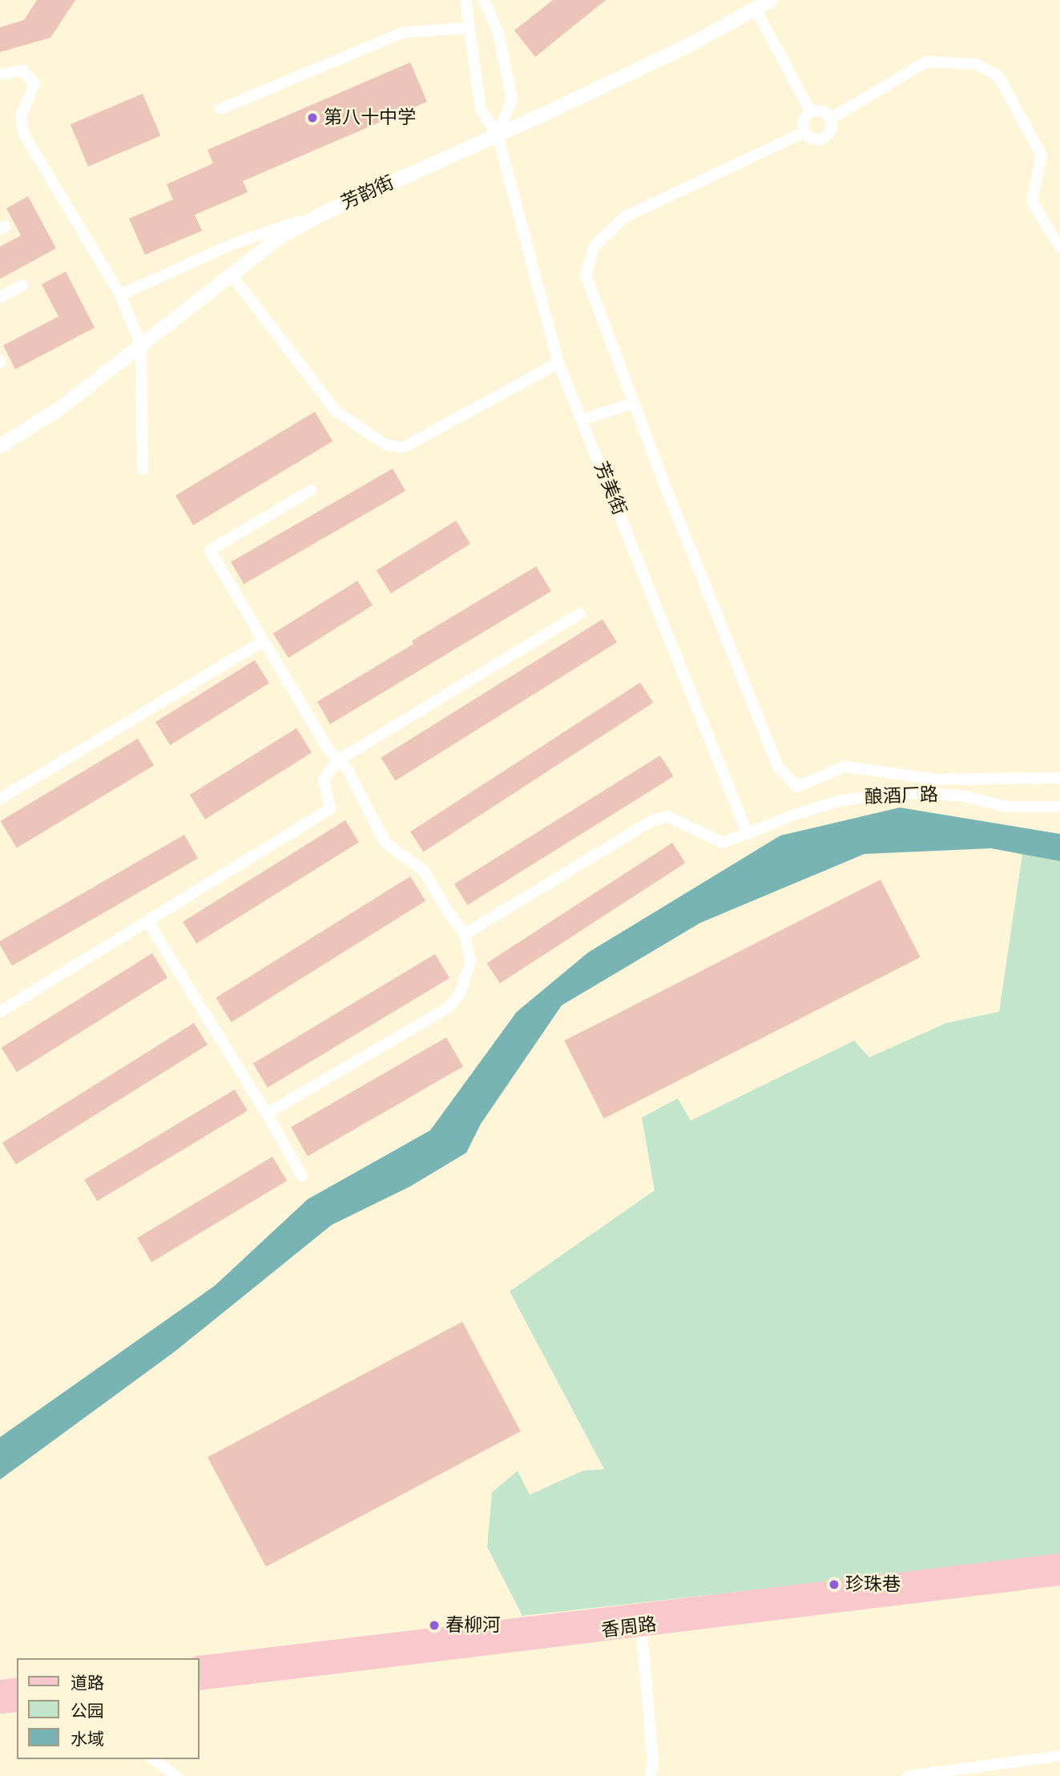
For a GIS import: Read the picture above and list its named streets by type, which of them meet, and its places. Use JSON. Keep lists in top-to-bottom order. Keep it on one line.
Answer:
{"streets":{"main road":["香周路"],"street":["芳韵街","芳美街","酿酒厂路"]},"crossings":[["芳韵街","芳美街"],["芳美街","酿酒厂路"]],"places":["第八十中学","珍珠巷","春柳河"],"legend":["道路","公园","水域"]}
